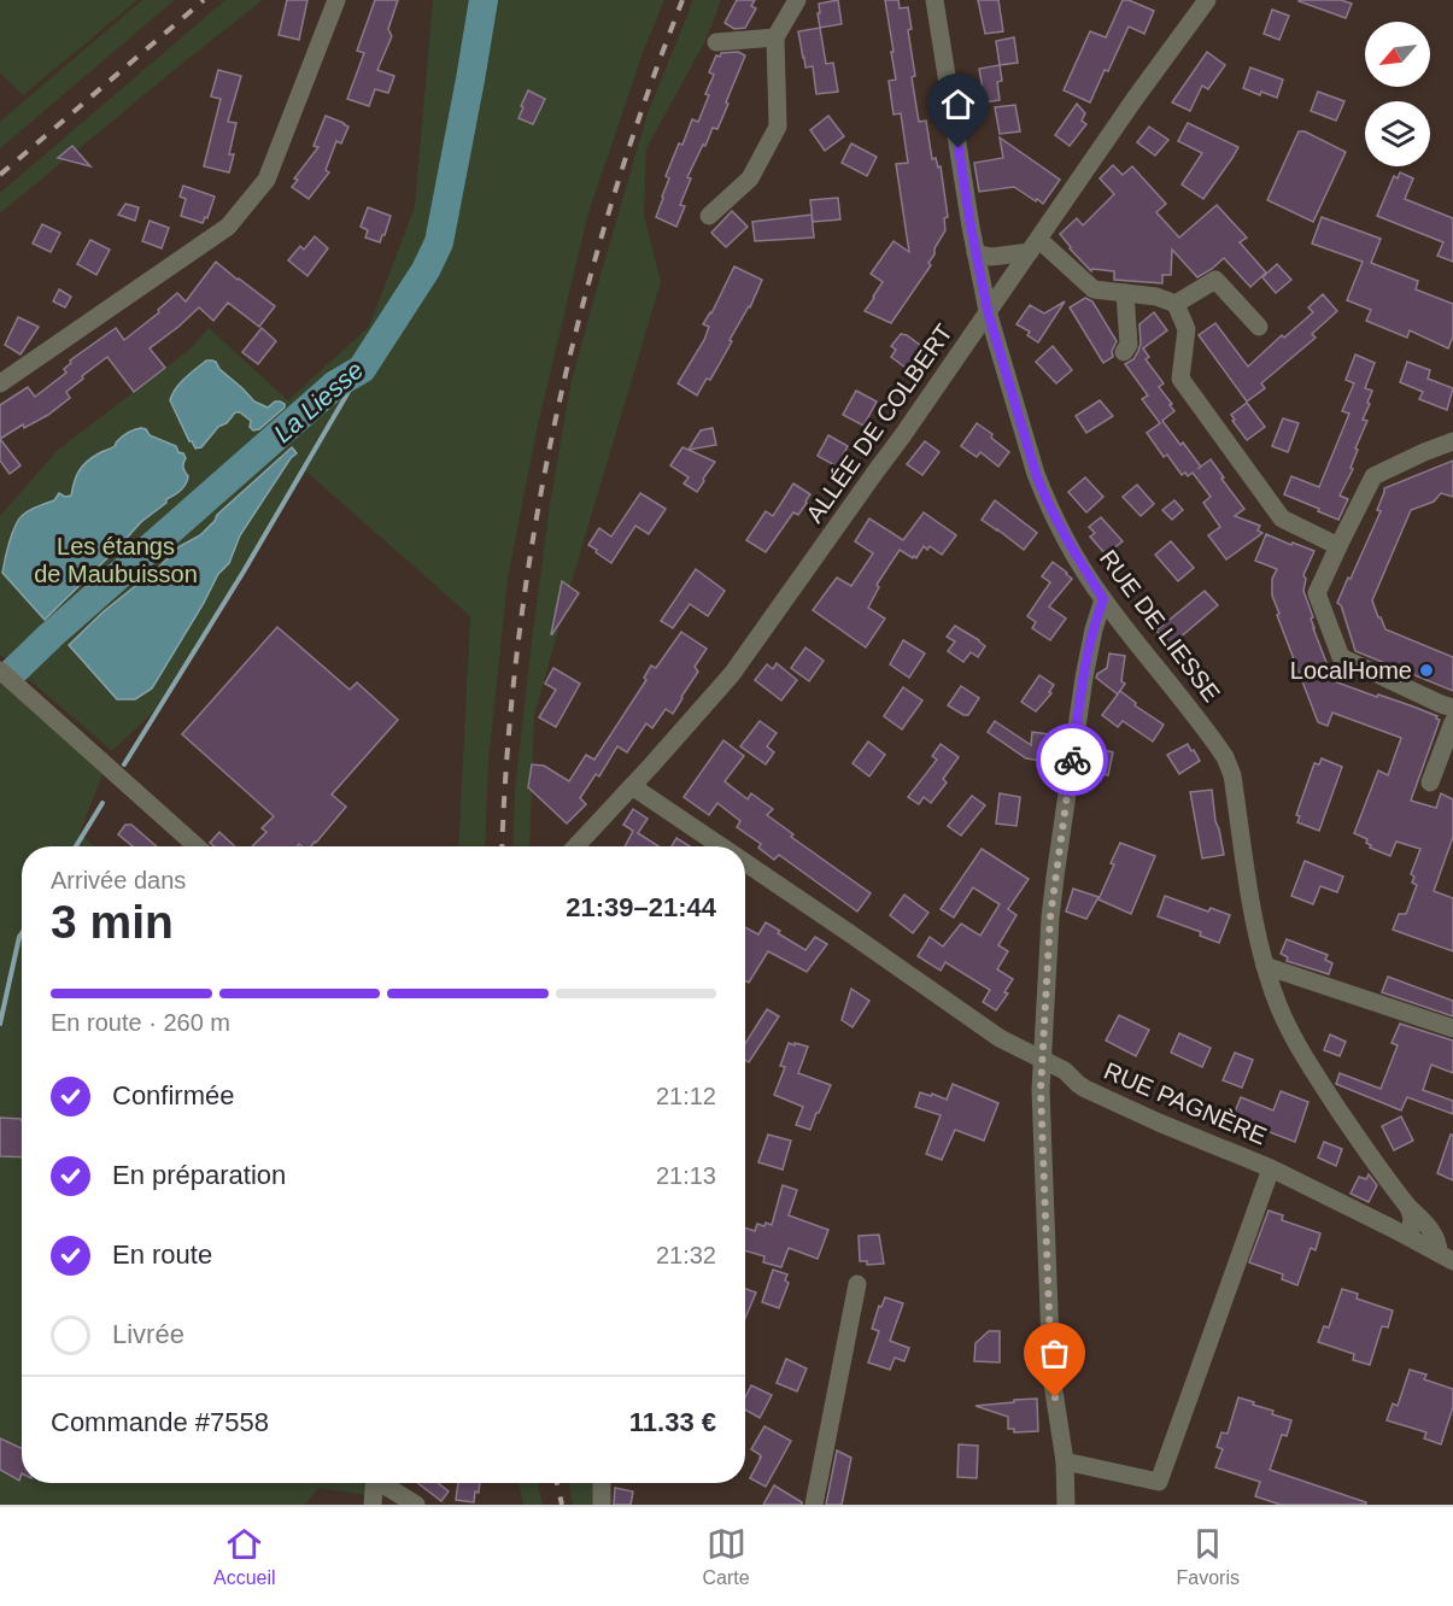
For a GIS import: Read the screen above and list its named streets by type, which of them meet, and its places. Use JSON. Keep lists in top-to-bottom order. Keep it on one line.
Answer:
{"streets":{"street":["ALLÉE DE COLBERT","RUE DE LIESSE","RUE PAGNÈRE"]},"crossings":[["ALLÉE DE COLBERT","RUE DE LIESSE"],["ALLÉE DE COLBERT","RUE PAGNÈRE"]],"water":["La Liesse"],"parks":["Les étangs de Maubuisson"],"places":["LocalHome"],"north":"bottom left","page":{"heading":["3 min","Arrivée dans","21:39–21:44"],"panel":["Commande #7558","11.33 €"],"bar":"En route · 260 m","list":[["Confirmée","21:12"],["En préparation","21:13"],["En route","21:32"],"Livrée"],"tabs":["Accueil","Carte","Favoris"]}}
